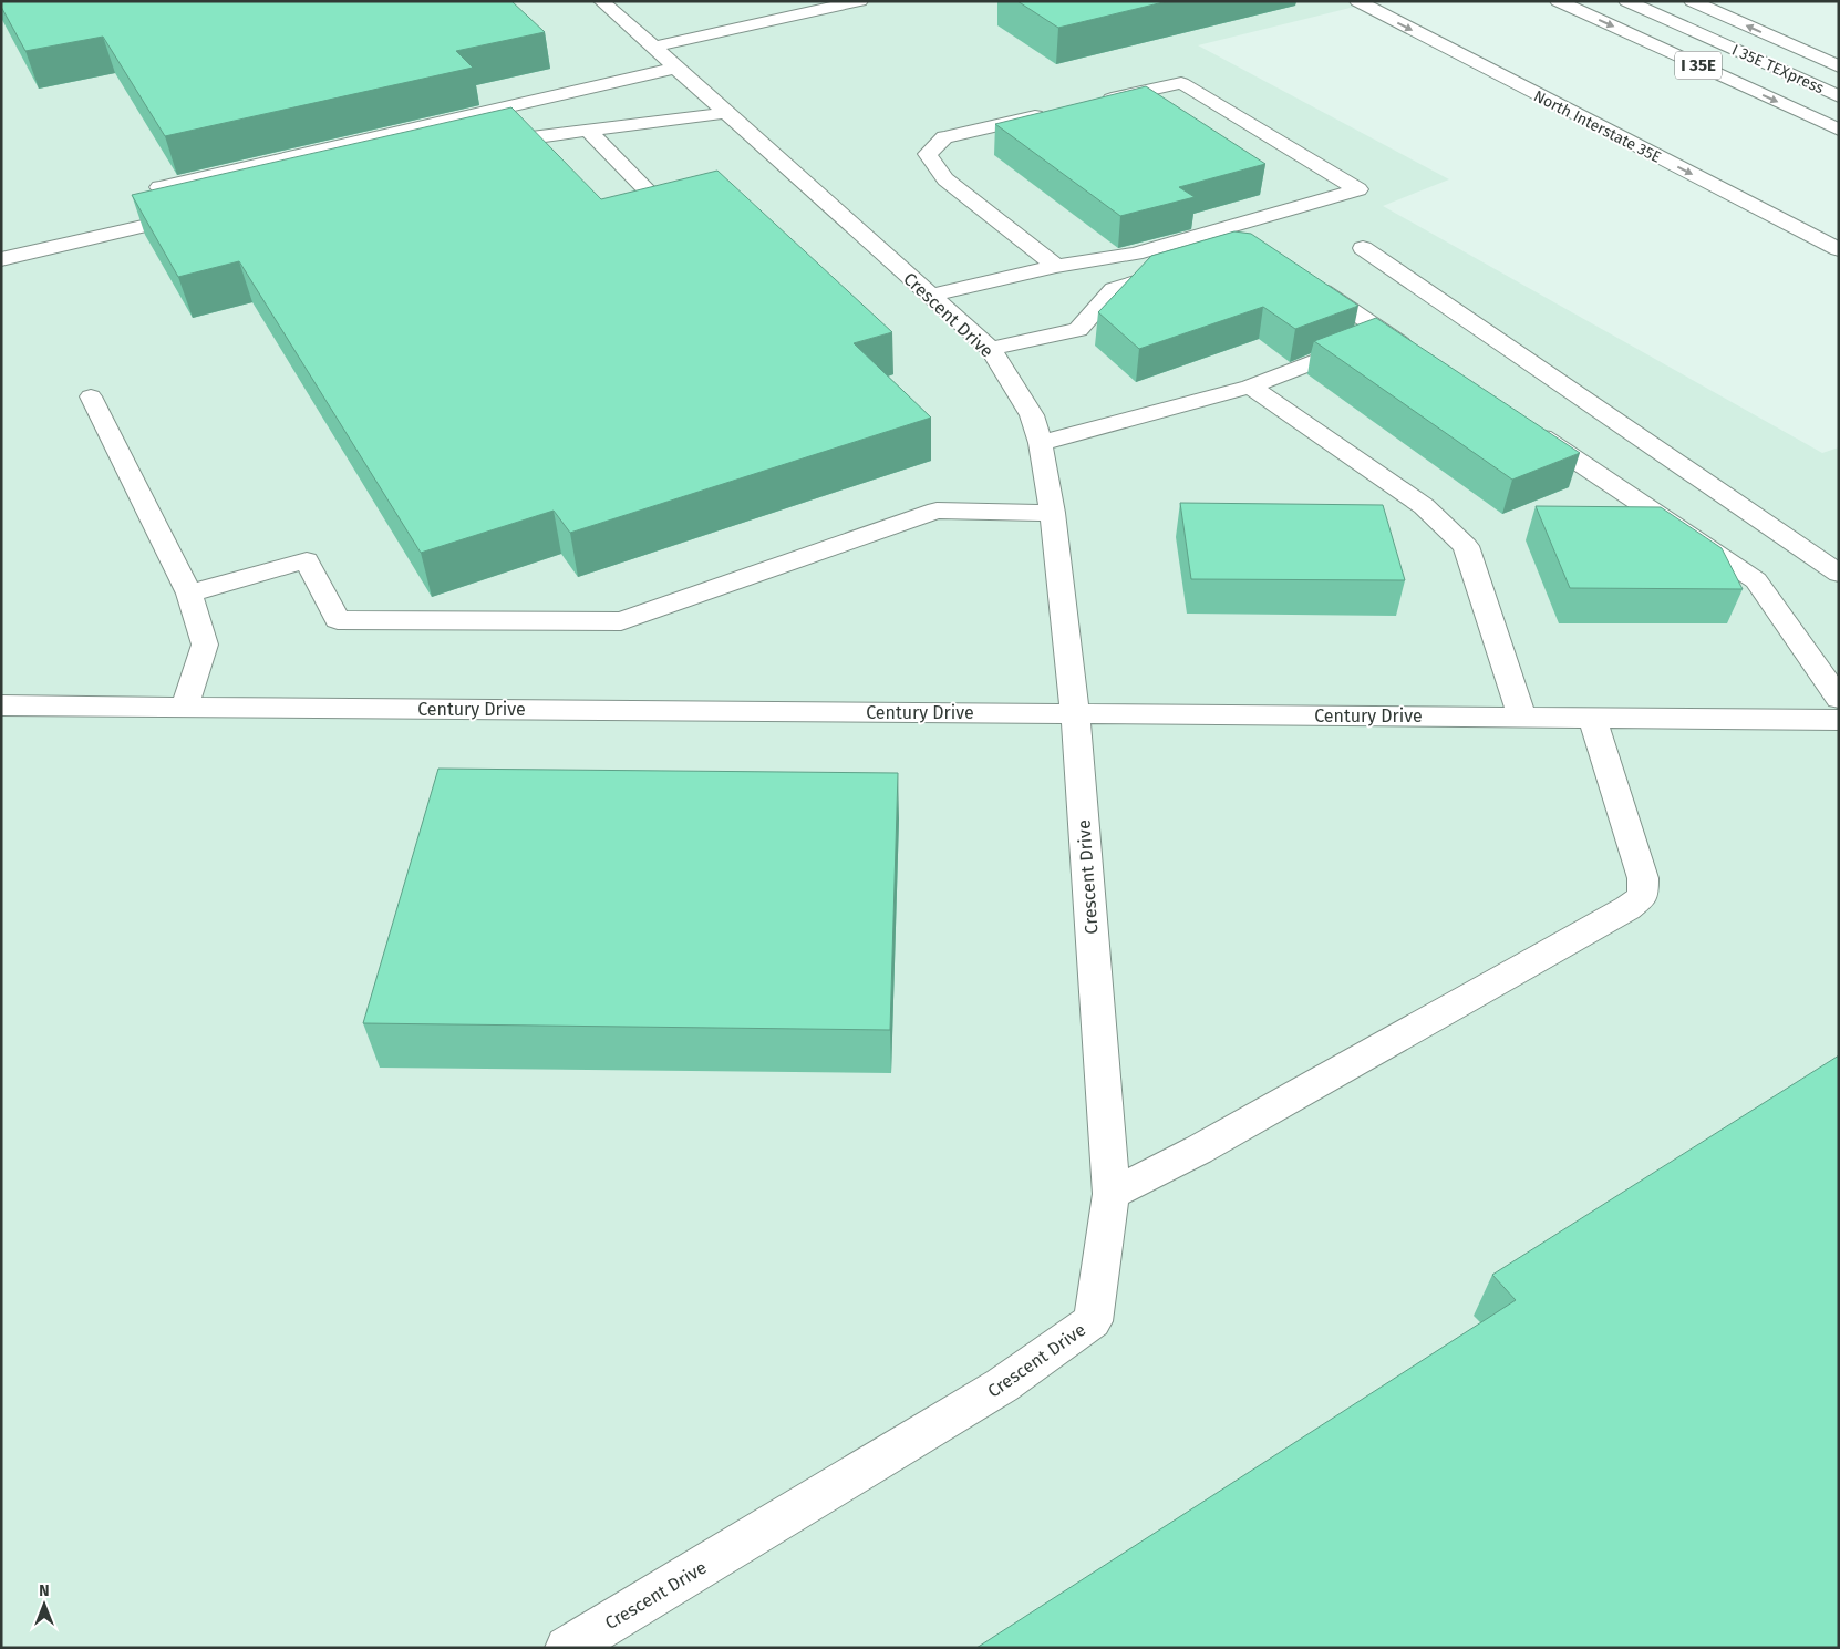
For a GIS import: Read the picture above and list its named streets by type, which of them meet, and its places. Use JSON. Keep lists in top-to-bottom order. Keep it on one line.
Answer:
{"streets":{"main road":["I 35E","I 35E TEXpress","North Interstate 35E","Crescent Drive","Century Drive"]},"crossings":[["Crescent Drive","Century Drive"]],"north":"top"}
